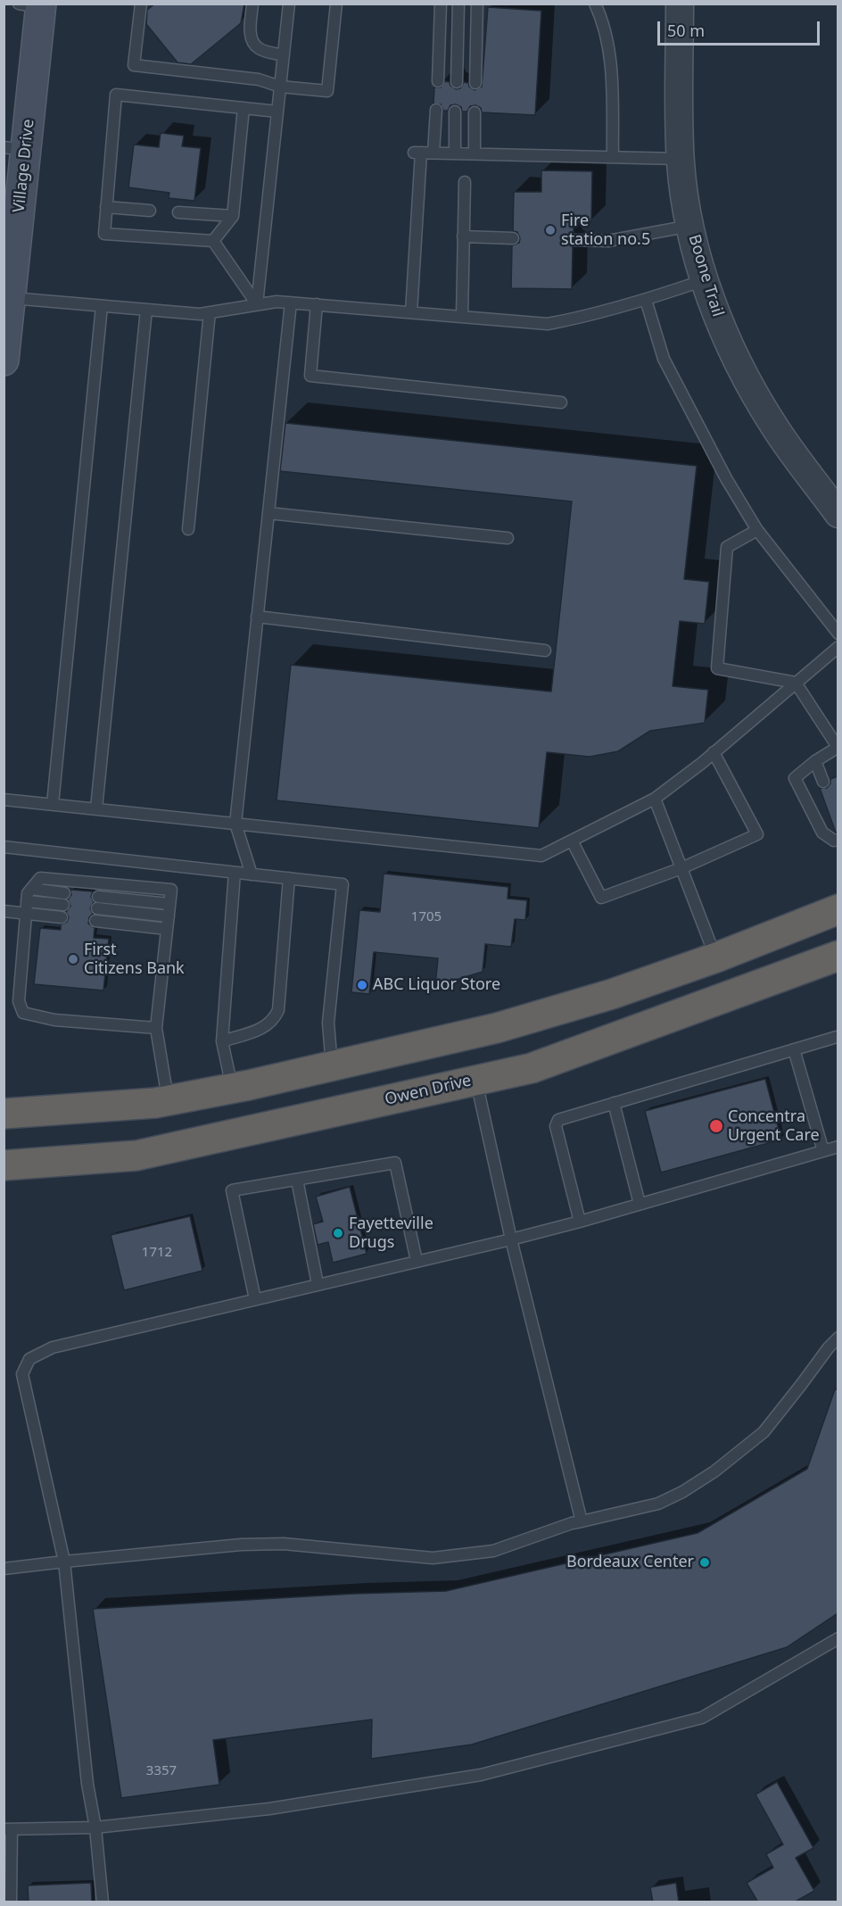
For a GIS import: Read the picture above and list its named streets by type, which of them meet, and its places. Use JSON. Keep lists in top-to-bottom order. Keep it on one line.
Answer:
{"streets":{"highway":["Owen Drive"],"main road":["Village Drive"],"street":["Boone Trail"]},"places":["Fire station no.5","First Citizens Bank","ABC Liquor Store","Concentra Urgent Care","Fayetteville Drugs","Bordeaux Center"],"house_numbers":["1705","1712","3357"],"scale_bar":"50 m"}
